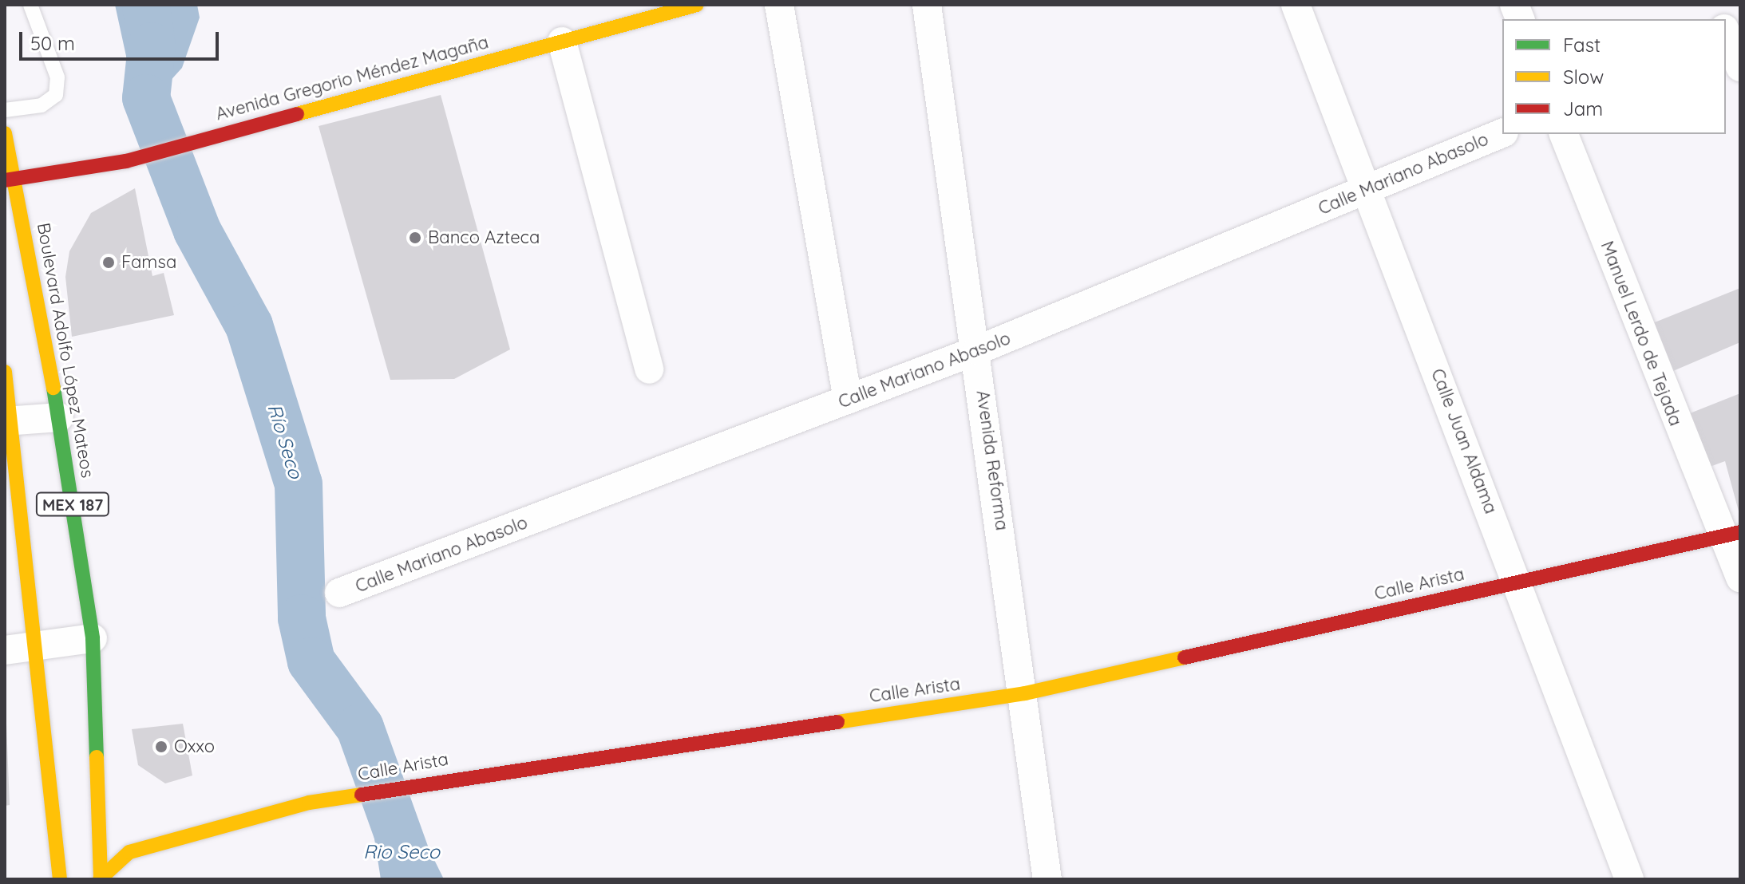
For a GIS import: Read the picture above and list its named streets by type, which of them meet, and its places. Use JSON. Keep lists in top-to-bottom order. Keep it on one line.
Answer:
{"streets":{"street":["Avenida Gregorio Méndez Magaña","Calle Mariano Abasolo","Manuel Lerdo de Tejada","Boulevard Adolfo López Mateos","Calle Juan Aldama","Avenida Reforma","MEX 187","Calle Arista"]},"crossings":[["Avenida Gregorio Méndez Magaña","Boulevard Adolfo López Mateos"],["Calle Mariano Abasolo","Calle Juan Aldama"],["Calle Mariano Abasolo","Avenida Reforma"],["Manuel Lerdo de Tejada","Calle Arista"],["Boulevard Adolfo López Mateos","Calle Arista"],["Calle Juan Aldama","Calle Arista"],["Avenida Reforma","Calle Arista"]],"water":["Río Seco","Rio Seco"],"places":["Banco Azteca","Famsa","Oxxo"],"legend":["Fast","Slow","Jam"],"scale_bar":"50 m"}
